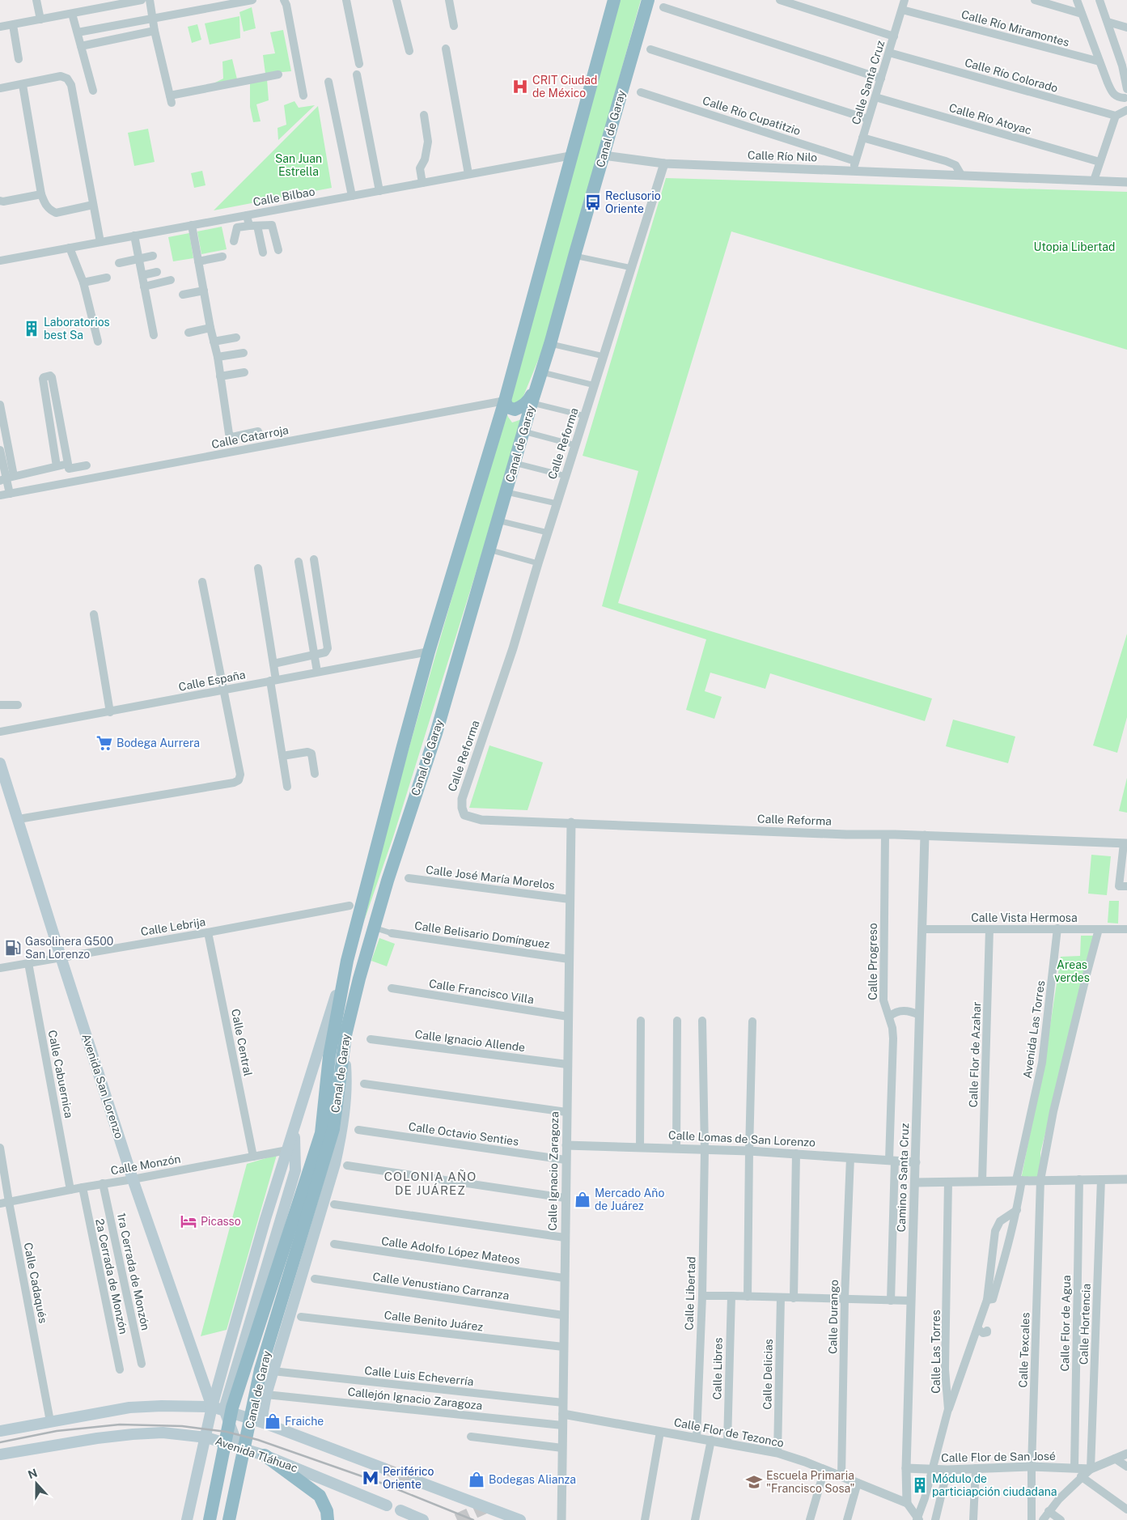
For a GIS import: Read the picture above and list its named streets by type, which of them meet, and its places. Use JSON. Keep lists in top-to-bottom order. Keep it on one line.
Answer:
{"streets":{"highway":["Canal de Garay"],"main road":["Avenida San Lorenzo","Avenida Tláhuac"],"street":["Calle Río Miramontes","Calle Río Colorado","Calle Santa Cruz","Calle Río Cupatitzio","Calle Río Atoyac","Calle Río Nilo","Calle Bilbao","Calle Catarroja","Calle Reforma","Calle España","Calle José María Morelos","Calle Vista Hermosa","Calle Lebrija","Calle Belisario Domínguez","Calle Progreso","Calle Francisco Villa","Avenida Las Torres","Calle Ignacio Allende","Calle Central","Calle Flor de Azahar","Calle Cabuernica","Calle Octavio Senties","Calle Lomas de San Lorenzo","Calle Monzón","Calle Ignacio Zaragoza","Camino a Santa Cruz","Calle Adolfo López Mateos","1ra Cerrada de Monzón","2a Cerrada de Monzón","Calle Cadaqués","Calle Venustiano Carranza","Calle Libertad","Calle Durango","Calle Benito Juárez","Calle Flor de Agua","Calle Hortencia","Calle Texcales","Calle Las Torres","Calle Libres","Calle Delicias","Calle Luis Echeverría","Callejón Ignacio Zaragoza","Calle Flor de Tezonco","Calle Flor de San José"]},"crossings":[["Calle Río Miramontes","Calle Santa Cruz"],["Calle Río Colorado","Calle Santa Cruz"],["Calle Santa Cruz","Calle Río Cupatitzio"],["Calle Santa Cruz","Calle Río Atoyac"],["Calle Santa Cruz","Calle Río Nilo"],["Canal de Garay","Calle Río Nilo"],["Canal de Garay","Calle Bilbao"],["Canal de Garay","Calle Catarroja"],["Canal de Garay","Calle España"],["Canal de Garay","Avenida San Lorenzo"],["Canal de Garay","Calle Monzón"],["Canal de Garay","Avenida Tláhuac"],["Calle Río Nilo","Calle Reforma"],["Calle Reforma","Calle Progreso"],["Calle Reforma","Calle Ignacio Zaragoza"],["Calle Reforma","Camino a Santa Cruz"],["Calle José María Morelos","Calle Ignacio Zaragoza"],["Calle Vista Hermosa","Avenida Las Torres"],["Calle Vista Hermosa","Calle Flor de Azahar"],["Calle Vista Hermosa","Camino a Santa Cruz"],["Calle Vista Hermosa","Calle Texcales"],["Calle Lebrija","Calle Central"],["Calle Lebrija","Calle Cabuernica"],["Calle Lebrija","Avenida San Lorenzo"],["Calle Belisario Domínguez","Calle Ignacio Zaragoza"],["Calle Progreso","Calle Lomas de San Lorenzo"],["Calle Francisco Villa","Calle Ignacio Zaragoza"],["Avenida Las Torres","Calle Las Torres"],["Calle Ignacio Allende","Calle Ignacio Zaragoza"],["Calle Central","Calle Monzón"],["Calle Cabuernica","Calle Monzón"],["Avenida San Lorenzo","Calle Monzón"],["Calle Octavio Senties","Calle Ignacio Zaragoza"],["Calle Lomas de San Lorenzo","Calle Ignacio Zaragoza"],["Calle Lomas de San Lorenzo","Camino a Santa Cruz"],["Calle Lomas de San Lorenzo","Calle Libertad"],["Calle Lomas de San Lorenzo","Calle Durango"],["Calle Monzón","1ra Cerrada de Monzón"],["Calle Monzón","2a Cerrada de Monzón"],["Calle Monzón","Calle Cadaqués"],["Calle Ignacio Zaragoza","Calle Adolfo López Mateos"],["Calle Ignacio Zaragoza","Calle Venustiano Carranza"],["Calle Ignacio Zaragoza","Calle Benito Juárez"],["Calle Ignacio Zaragoza","Calle Luis Echeverría"],["Calle Ignacio Zaragoza","Callejón Ignacio Zaragoza"],["Calle Ignacio Zaragoza","Calle Flor de Tezonco"],["Camino a Santa Cruz","Calle Flor de Tezonco"],["Camino a Santa Cruz","Calle Flor de San José"],["Calle Libertad","Calle Flor de Tezonco"],["Calle Durango","Calle Flor de Tezonco"],["Calle Flor de Agua","Calle Flor de San José"],["Calle Hortencia","Calle Flor de San José"],["Calle Texcales","Calle Flor de San José"],["Calle Las Torres","Calle Flor de San José"],["Calle Libres","Calle Flor de Tezonco"],["Calle Delicias","Calle Flor de Tezonco"]],"districts":["COLONIA AÑO DE JUÁREZ"],"parks":["San Juan Estrella","Utopia Libertad","Areas verdes"],"places":{"hospital":["CRIT Ciudad de México"],"bus stop":["Reclusorio Oriente"],"building":["Laboratorios best Sa","Módulo de particiapción ciudadana"],"supermarket":["Bodega Aurrera"],"fuel station":["Gasolinera G500 San Lorenzo"],"shop":["Mercado Año de Juárez","Fraiche","Bodegas Alianza"],"hotel":["Picasso"],"metro station":["Periférico Oriente"],"school or university":["Escuela Primaria \"Francisco Sosa\""]},"north":"top"}
